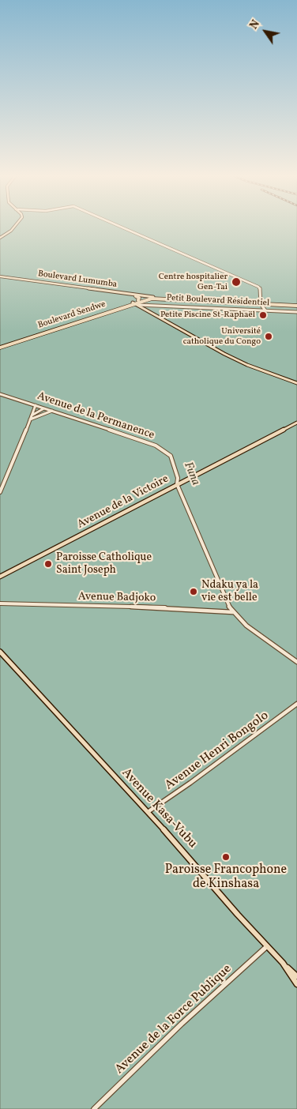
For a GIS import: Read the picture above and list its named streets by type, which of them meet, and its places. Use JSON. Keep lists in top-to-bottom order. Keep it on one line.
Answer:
{"streets":{"highway":["Boulevard Lumumba","Boulevard Sendwe"],"main road":["Avenue de la Victoire","Avenue Kasa-Vubu"],"street":["Petit Boulevard Résidentiel","Avenue de la Permanence","Avenue Badjoko","Avenue Henri Bongolo","Avenue de la Force Publique"]},"crossings":[["Boulevard Lumumba","Boulevard Sendwe"],["Petit Boulevard Résidentiel","Boulevard Sendwe"],["Avenue de la Permanence","Avenue de la Victoire"],["Avenue de la Permanence","Avenue Badjoko"],["Avenue Henri Bongolo","Avenue Kasa-Vubu"],["Avenue Kasa-Vubu","Avenue de la Force Publique"]],"water":["Funa"],"places":["Centre hospitalier Gen-Tai","Petite Piscine St-Raphaël","Université catholique du Congo","Paroisse Catholique Saint Joseph","Ndaku ya la vie est belle","Paroisse Francophone de Kinshasa"],"north":"top left"}
